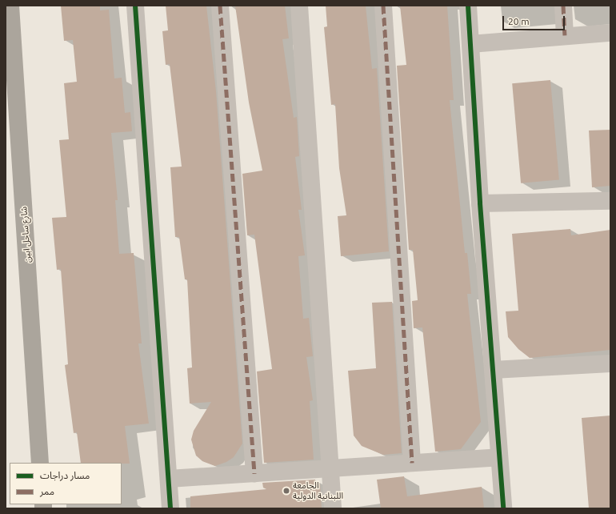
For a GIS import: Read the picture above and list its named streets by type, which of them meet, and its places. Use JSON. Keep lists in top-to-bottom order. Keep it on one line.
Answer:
{"streets":{"highway":["شارع ساحل ابين"]},"places":["الجامعة اللبنانية الدولية"],"legend":["مسار دراجات","ممر"],"scale_bar":"20 m"}
